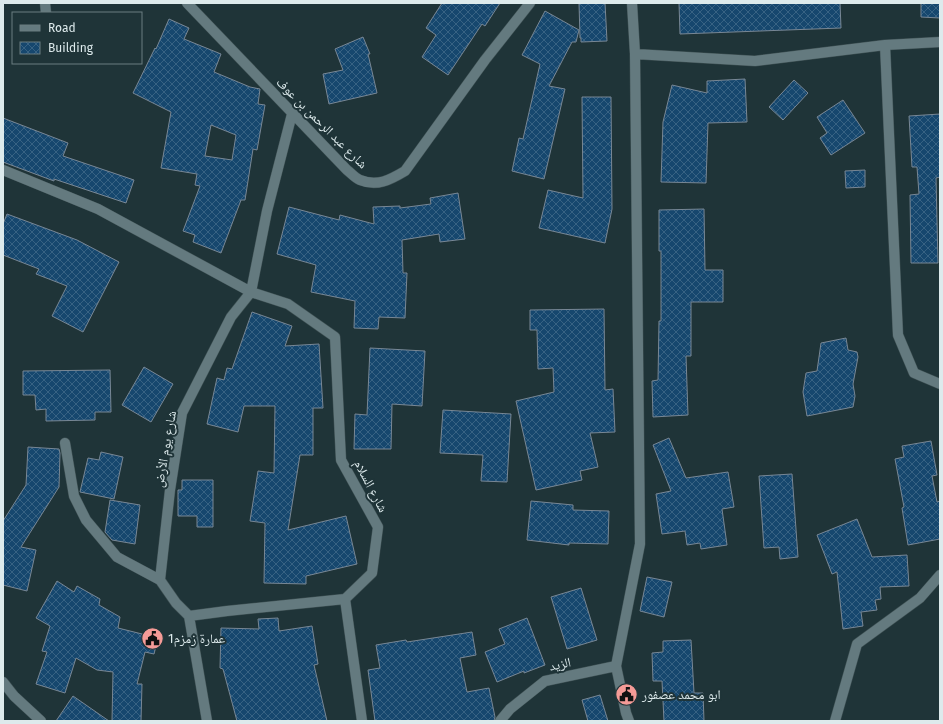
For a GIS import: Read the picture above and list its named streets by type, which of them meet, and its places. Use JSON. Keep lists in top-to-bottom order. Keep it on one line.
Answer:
{"streets":{"street":["شارع عبد الرحمن بن عوف","شارع يوم الأرض","شارع السلام","الزيد"]},"crossings":[["شارع يوم الأرض","شارع السلام"]],"places":{"public building":["عمارة زمزم1","ابو محمد عصفور"]},"legend":["Road","Building"]}
